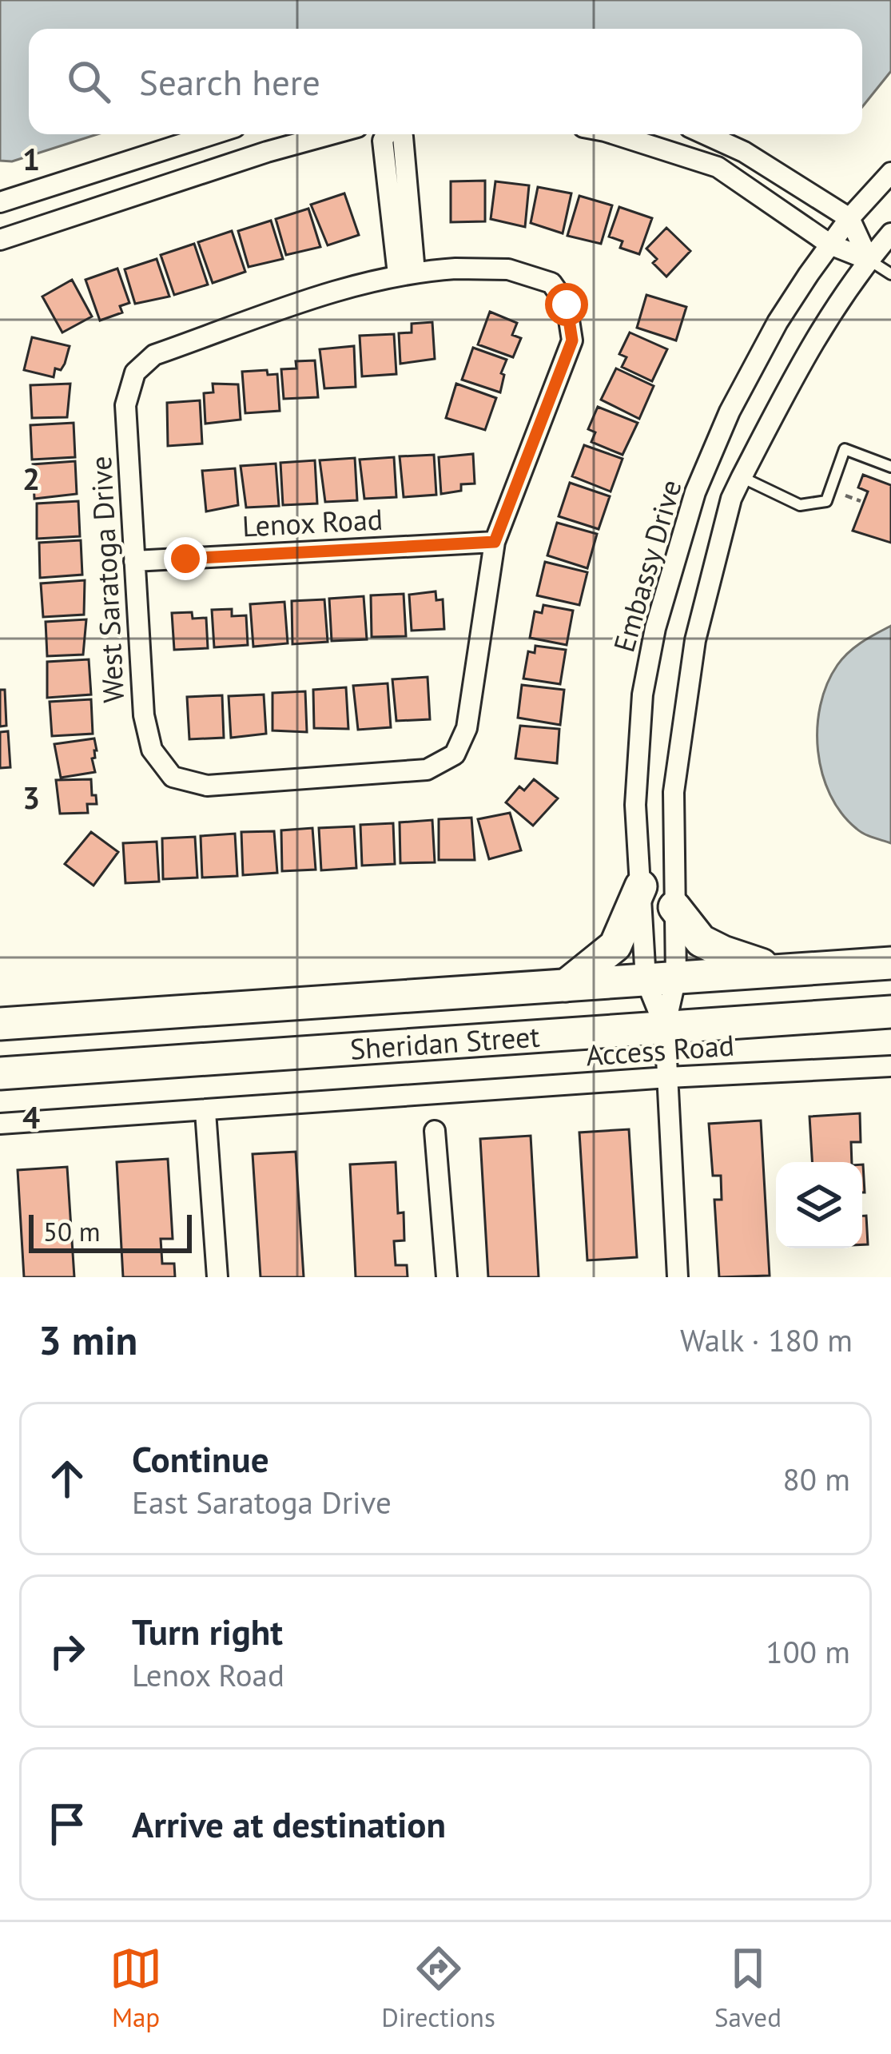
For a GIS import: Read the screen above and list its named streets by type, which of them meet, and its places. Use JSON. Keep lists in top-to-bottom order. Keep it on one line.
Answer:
{"streets":{"main road":["Sheridan Street"],"street":["Lenox Road","Embassy Drive","West Saratoga Drive","Access Road"]},"crossings":[["Lenox Road","West Saratoga Drive"],["Embassy Drive","Sheridan Street"]],"scale_bar":"50 m","page":{"search":"Search here","scale":"50 m","heading":["3 min","Walk · 180 m"],"list":[["Continue","East Saratoga Drive","80 m"],["Turn right","Lenox Road","100 m"],"Arrive at destination"],"nav":["Map","Directions","Saved"]},"grid":{"rows":["1","2","3","4"]}}
